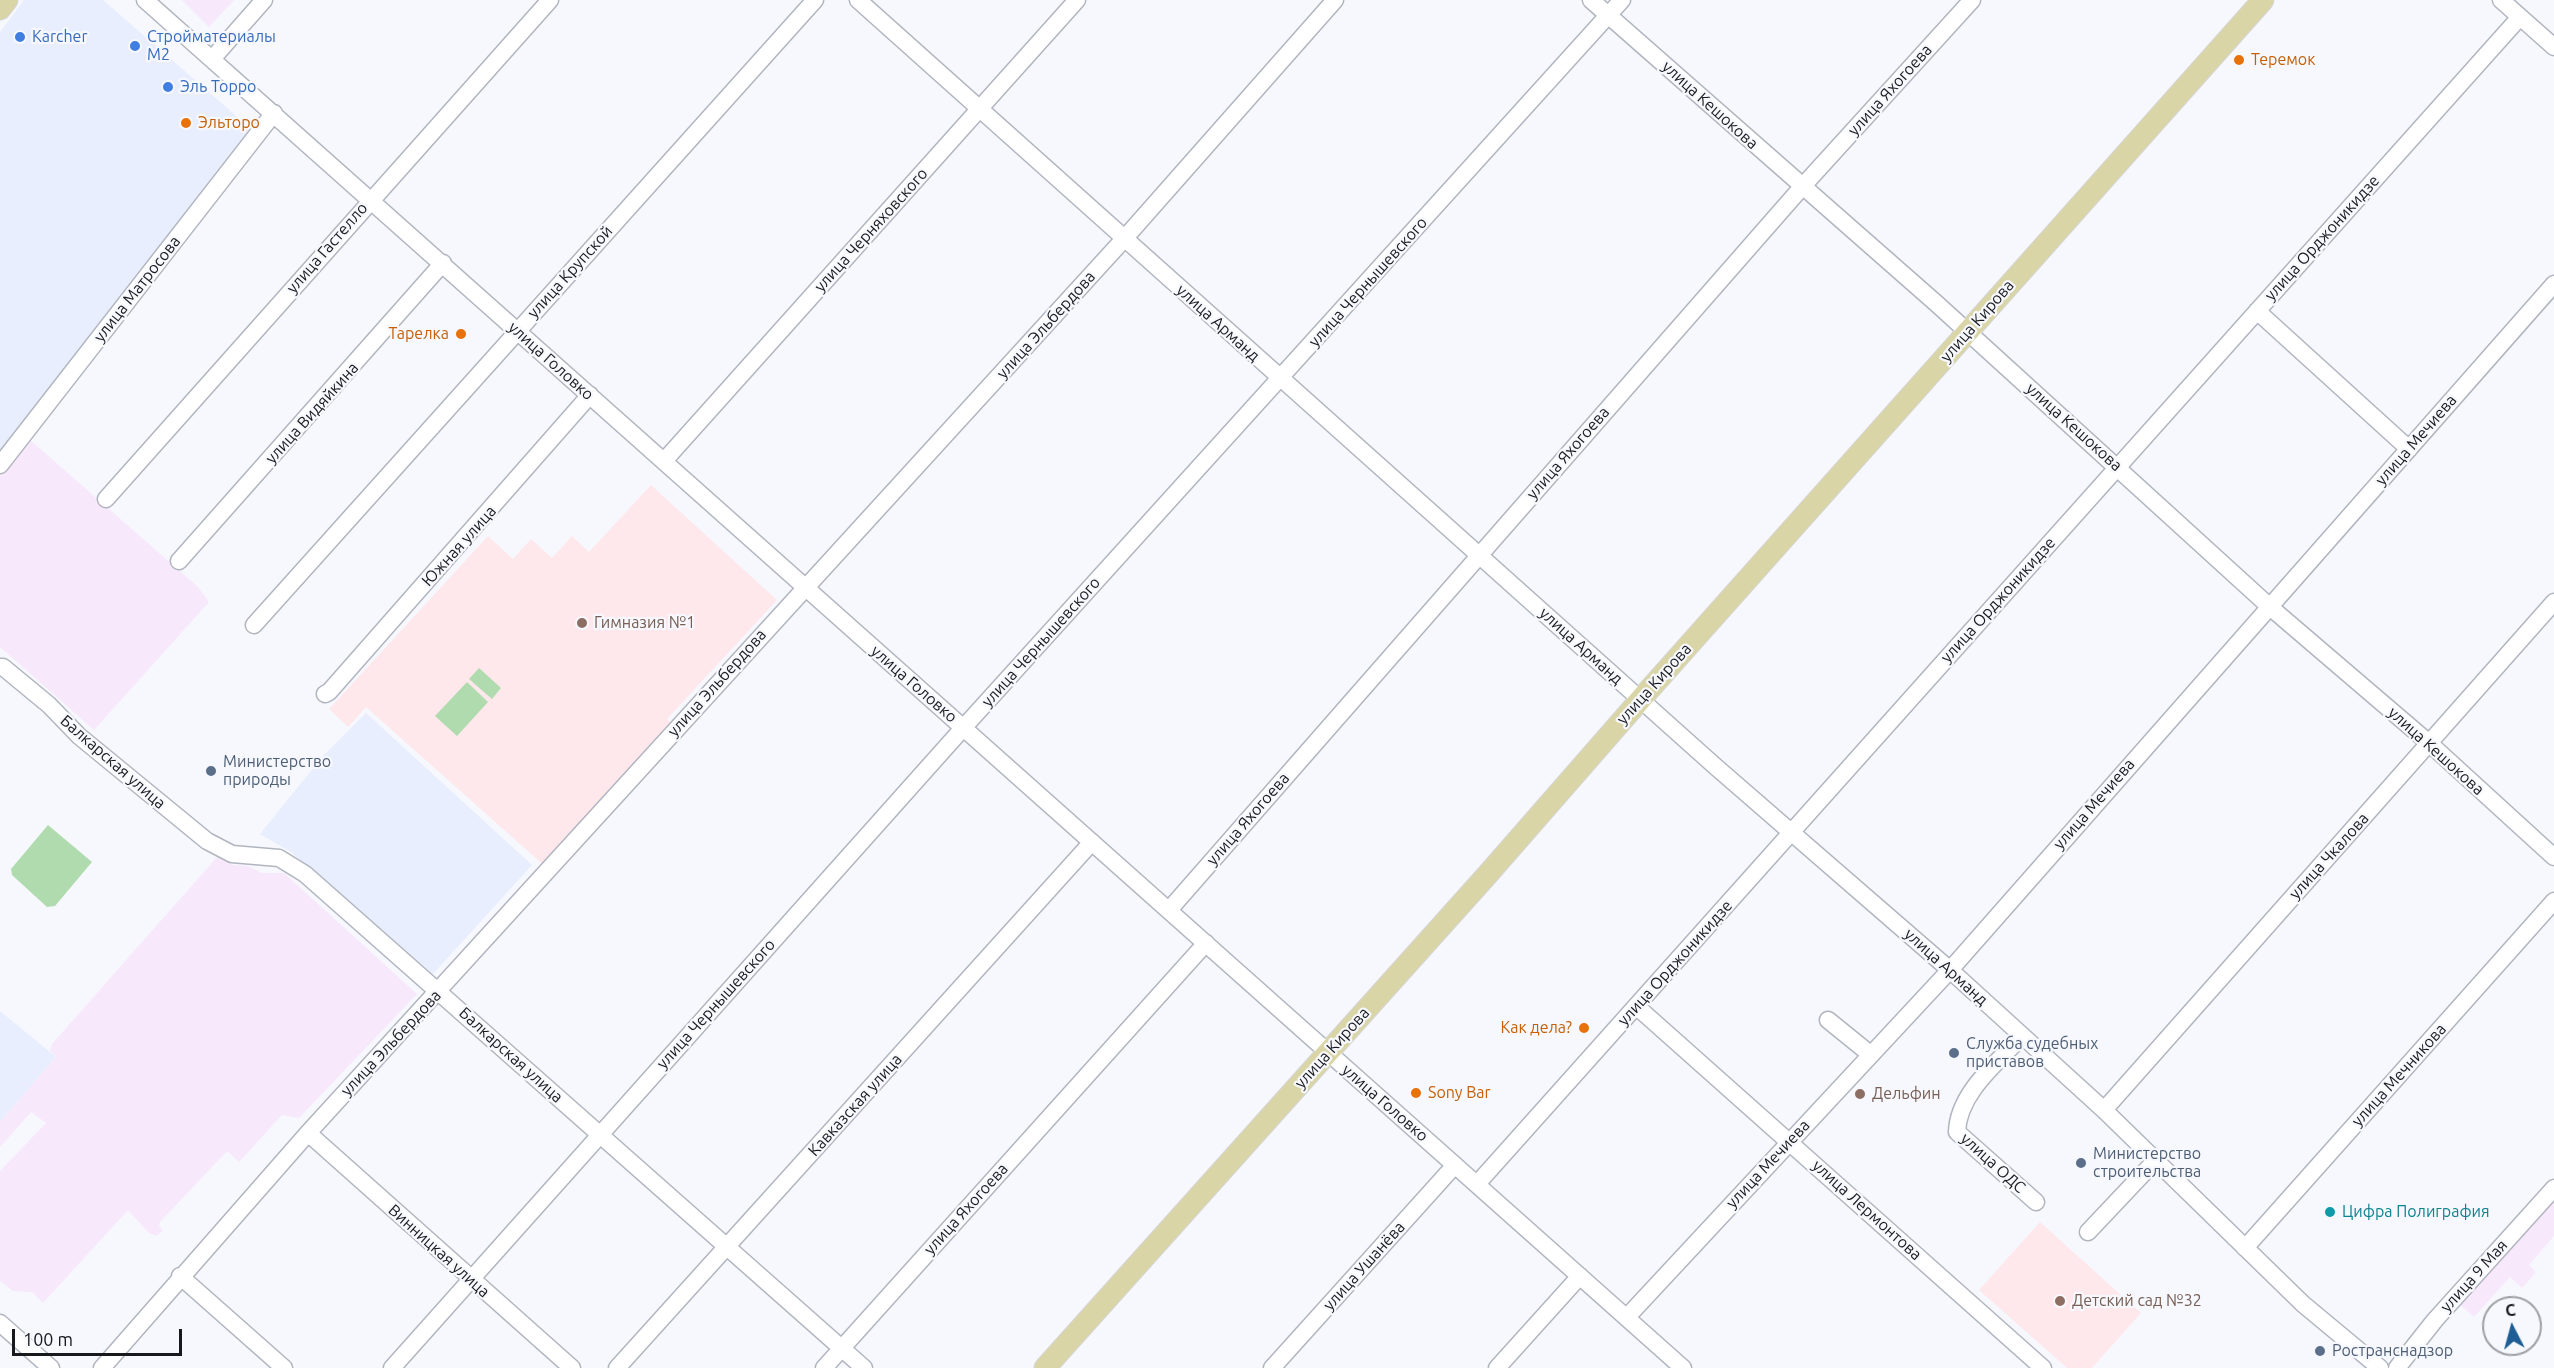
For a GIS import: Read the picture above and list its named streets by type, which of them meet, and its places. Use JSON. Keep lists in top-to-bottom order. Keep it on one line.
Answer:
{"streets":{"main road":["улица Кирова"],"street":["улица Яхогоева","улица Кешокова","улица Черняховского","улица Орджоникидзе","улица Гастелло","улица Крупской","улица Чернышевского","улица Матросова","улица Арманд","улица Эльбердова","улица Головко","улица Видяйкина","улица Мечиева","Южная улица","Балкарская улица","улица Чкалова","улица Мечникова","Кавказская улица","улица ОДС","улица Лермонтова","Винницкая улица","улица Ушанёва","улица 9 Мая"]},"crossings":[["улица Яхогоева","улица Кешокова"],["улица Яхогоева","улица Арманд"],["улица Яхогоева","улица Головко"],["улица Яхогоева","Балкарская улица"],["улица Кешокова","улица Орджоникидзе"],["улица Кешокова","улица Чернышевского"],["улица Кешокова","улица Кирова"],["улица Кешокова","улица Мечиева"],["улица Кешокова","улица Чкалова"],["улица Черняховского","улица Арманд"],["улица Черняховского","улица Головко"],["улица Орджоникидзе","улица Арманд"],["улица Орджоникидзе","улица Головко"],["улица Орджоникидзе","улица Лермонтова"],["улица Гастелло","улица Головко"],["улица Крупской","улица Головко"],["улица Чернышевского","улица Арманд"],["улица Чернышевского","улица Головко"],["улица Чернышевского","Балкарская улица"],["улица Чернышевского","Винницкая улица"],["улица Матросова","улица Головко"],["улица Кирова","улица Арманд"],["улица Кирова","улица Головко"],["улица Арманд","улица Эльбердова"],["улица Арманд","улица Мечиева"],["улица Арманд","улица Чкалова"],["улица Арманд","улица Мечникова"],["улица Арманд","улица ОДС"],["улица Эльбердова","улица Головко"],["улица Эльбердова","Балкарская улица"],["улица Эльбердова","Винницкая улица"],["улица Головко","улица Видяйкина"],["улица Головко","улица Мечиева"],["улица Головко","Южная улица"],["улица Головко","Кавказская улица"],["улица Головко","улица Ушанёва"],["улица Мечиева","улица Лермонтова"],["Балкарская улица","Кавказская улица"]],"places":["Kаrcher","Стройматериалы М2","Теремок","Эль Торро","Эльторо","Тарелка","Гимназия №1","Министерство природы","Как дела?","Служба судебных приставов","Sony Bar","Дельфин","Министерство строительства","Цифра Полиграфия","Детский сад №32","Ространснадзор"],"scale_bar":"100 m","north":"top"}
